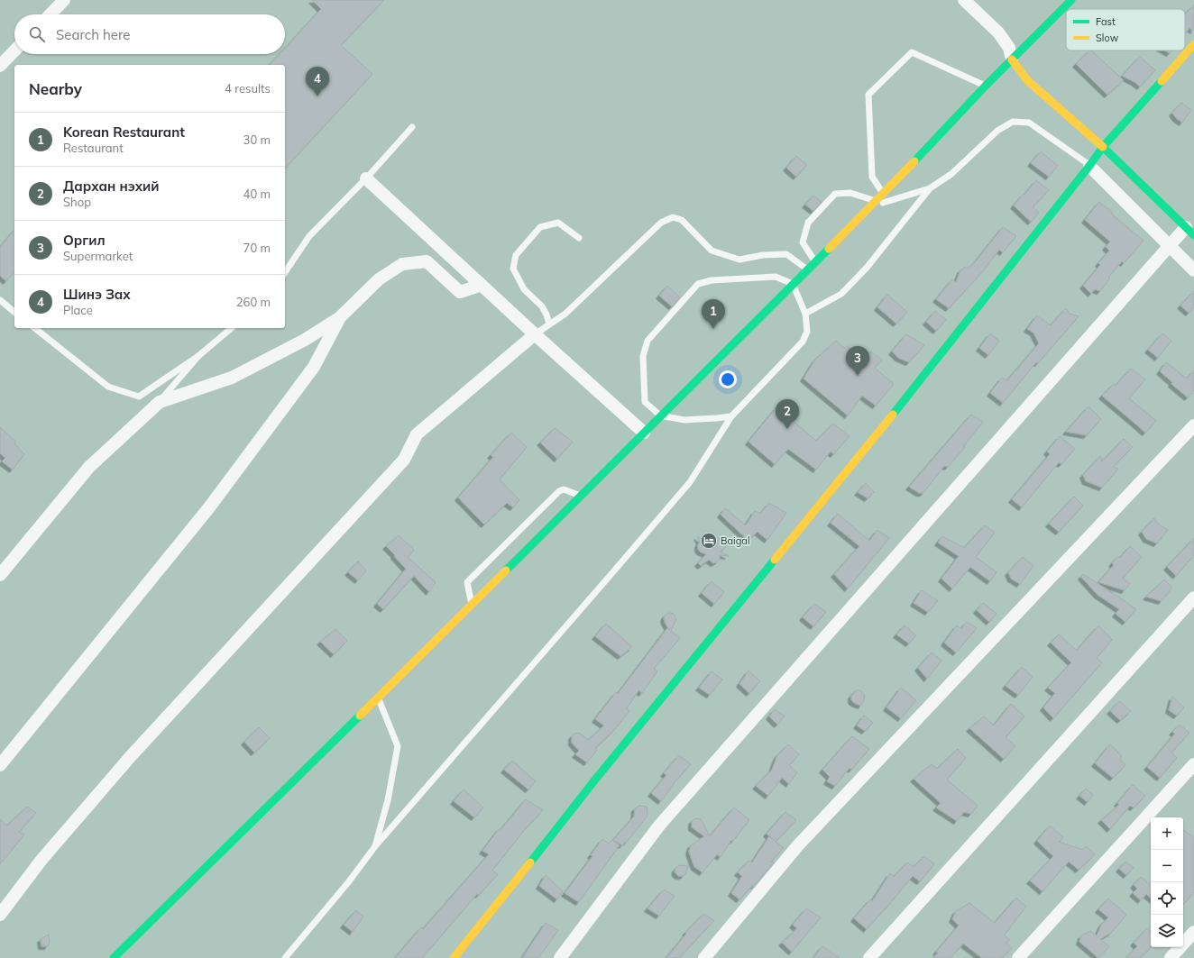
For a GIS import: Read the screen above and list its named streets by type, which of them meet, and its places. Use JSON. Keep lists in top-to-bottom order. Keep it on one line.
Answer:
{"places":{"hotel":["Baigal"]},"legend":["Fast","Slow"],"page":{"search":"Search here","heading":["Nearby","4 results"],"pins":["4","1","3","2"],"list":[{"mark":"1","name":"Korean Restaurant","note":"Restaurant","value":"30 m"},{"mark":"2","name":"Дархан нэхий","note":"Shop","value":"40 m"},{"mark":"3","name":"Оргил","note":"Supermarket","value":"70 m"},{"mark":"4","name":"Шинэ Зах","note":"Place","value":"260 m"}],"map_buttons":["+","−"]}}
